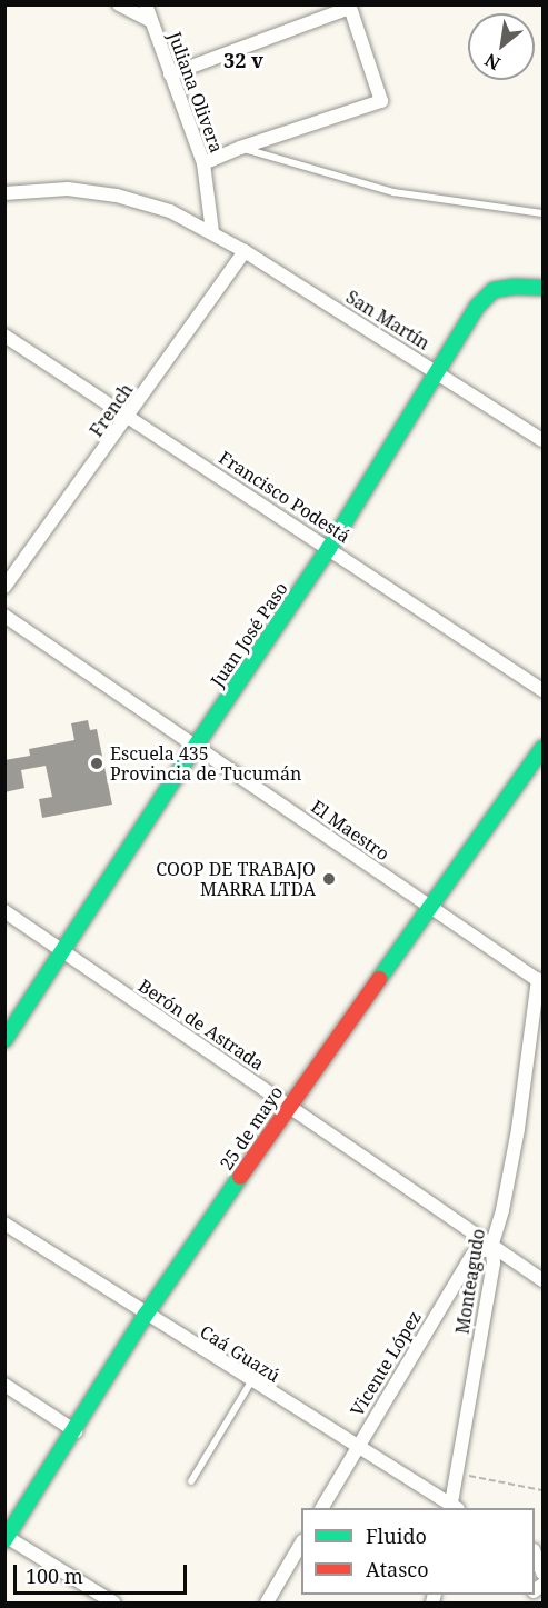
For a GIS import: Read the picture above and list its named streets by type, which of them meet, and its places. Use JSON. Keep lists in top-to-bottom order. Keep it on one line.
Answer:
{"streets":{"street":["Juliana Olivera","San Martín","French","Francisco Podestá","Juan José Paso","El Maestro","Berón de Astrada","25 de mayo","Monteagudo","Caá Guazú","Vicente López"]},"crossings":[["Juliana Olivera","San Martín"],["San Martín","French"],["San Martín","Juan José Paso"],["French","Francisco Podestá"],["Francisco Podestá","Juan José Paso"],["Juan José Paso","El Maestro"],["Juan José Paso","Berón de Astrada"],["El Maestro","25 de mayo"],["El Maestro","Monteagudo"],["Berón de Astrada","25 de mayo"],["Berón de Astrada","Monteagudo"],["Berón de Astrada","Vicente López"],["25 de mayo","Caá Guazú"],["Monteagudo","Vicente López"],["Caá Guazú","Vicente López"]],"districts":["32 v"],"places":["Escuela 435 Provincia de Tucumán","COOP DE TRABAJO MARRA LTDA"],"legend":["Fluido","Atasco"],"scale_bar":"100 m","north":"bottom left"}
